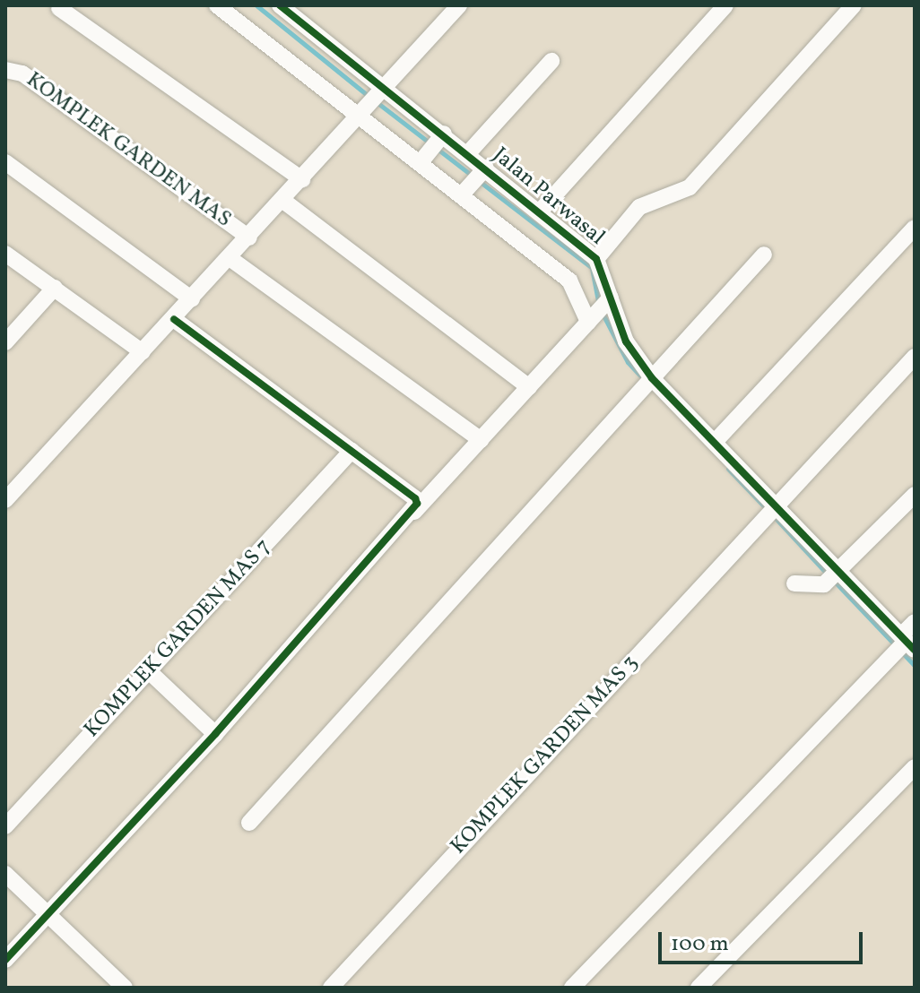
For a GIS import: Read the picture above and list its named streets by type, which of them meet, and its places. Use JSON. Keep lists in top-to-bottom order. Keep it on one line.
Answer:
{"streets":{"street":["KOMPLEK GARDEN MAS","Jalan Parwasal","KOMPLEK GARDEN MAS 7","KOMPLEK GARDEN MAS 3"]},"crossings":[["Jalan Parwasal","KOMPLEK GARDEN MAS 3"]],"scale_bar":"100 m"}
